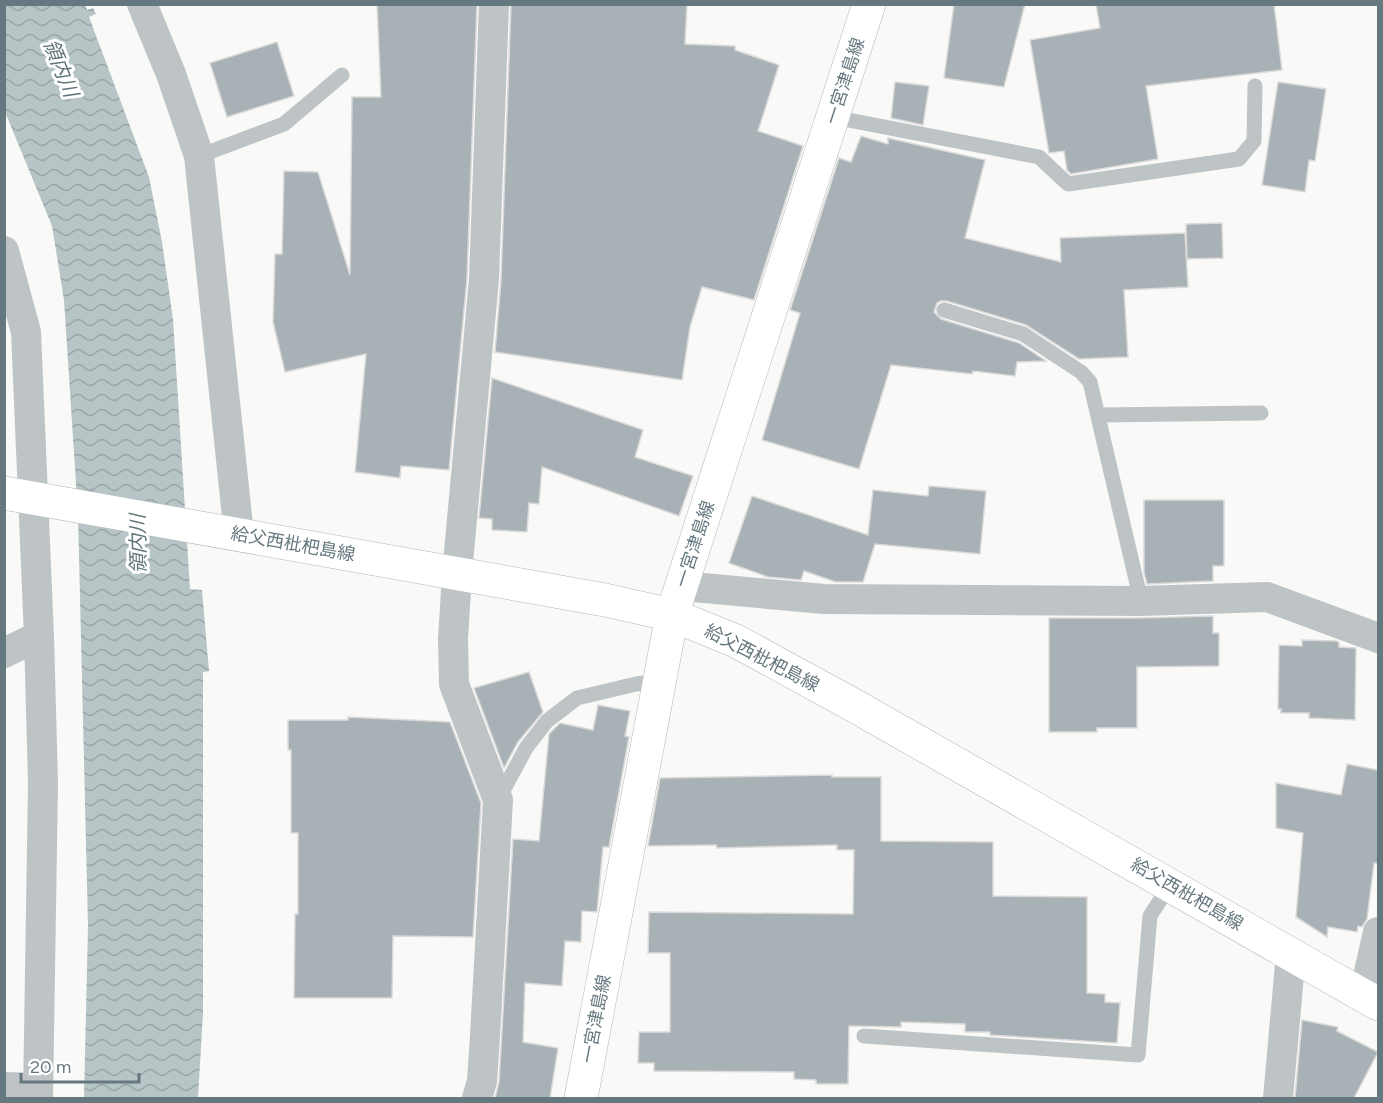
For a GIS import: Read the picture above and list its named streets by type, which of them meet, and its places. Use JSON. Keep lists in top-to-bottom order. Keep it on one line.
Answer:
{"streets":{"main road":["一宮津島線","給父西枇杷島線"]},"crossings":[["一宮津島線","給父西枇杷島線"]],"water":["領内川"],"scale_bar":"20 m"}
